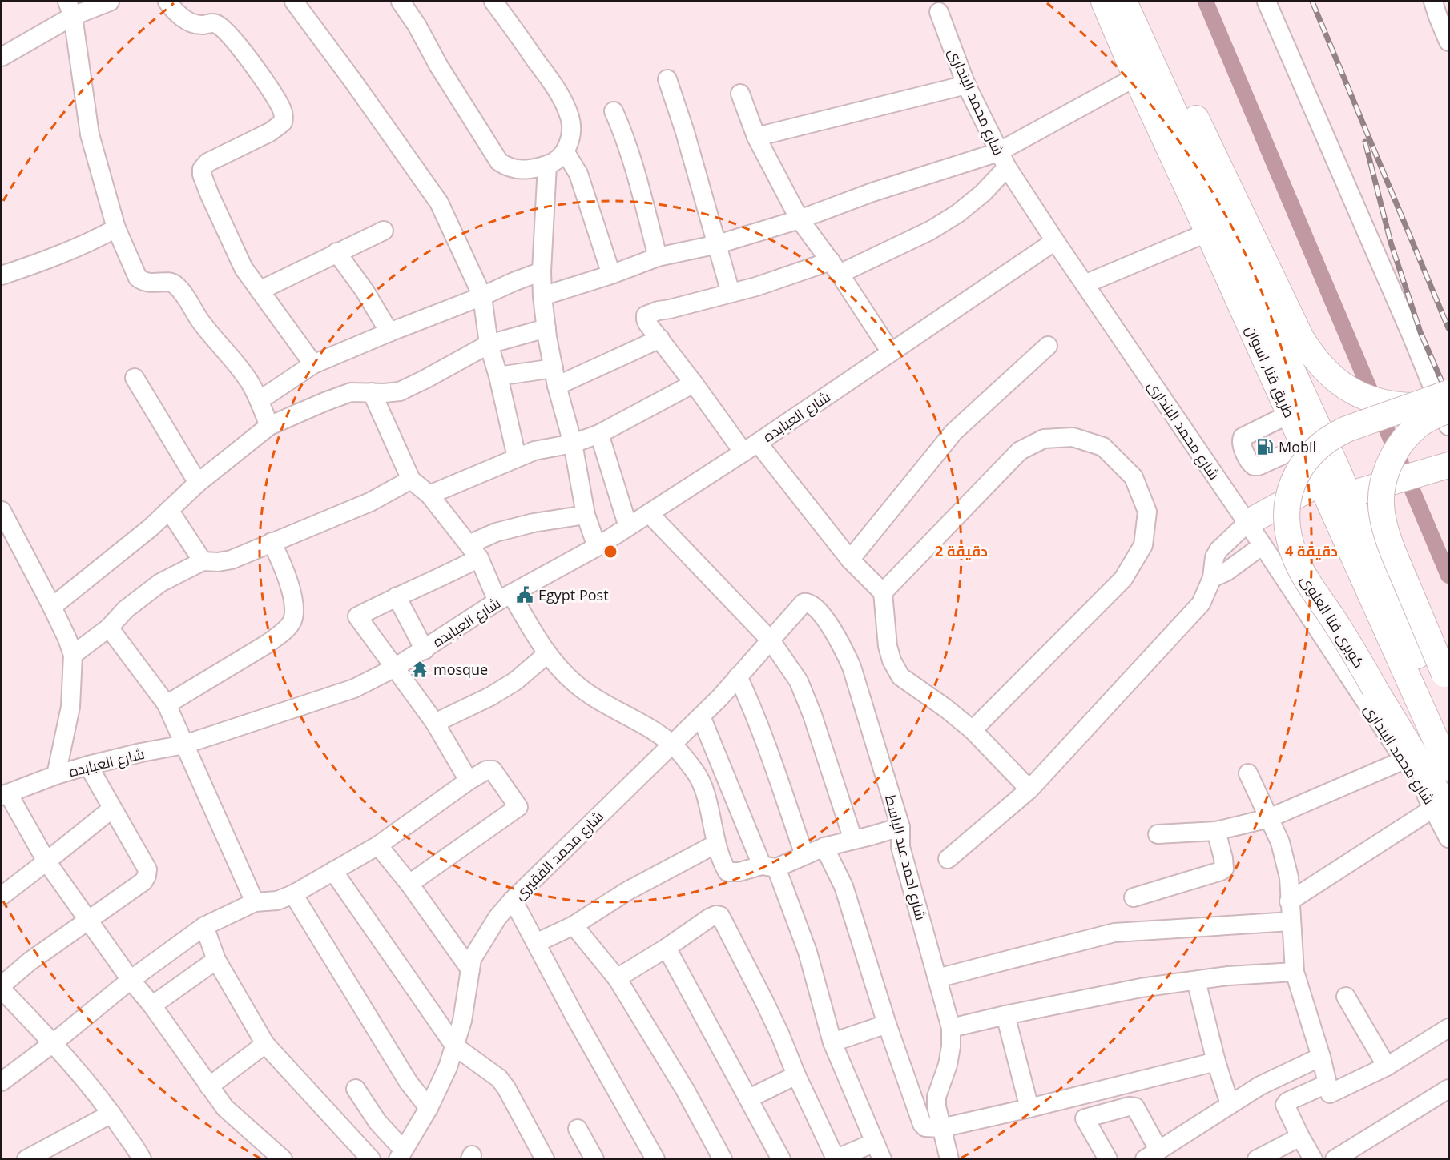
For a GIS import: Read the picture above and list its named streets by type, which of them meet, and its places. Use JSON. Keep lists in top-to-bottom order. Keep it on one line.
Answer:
{"streets":{"highway":["طريق قنا, اسوان","كوبرى قنا العلوى"],"street":["شارع محمد البندارى","شارع العبابده","شارع محمد الفقيرى","شارع احمد عبد الباسط"]},"crossings":[["شارع محمد البندارى","شارع العبابده"],["شارع محمد البندارى","كوبرى قنا العلوى"],["شارع محمد الفقيرى","شارع احمد عبد الباسط"]],"places":{"fuel station":["Mobil"],"public building":["Egypt Post"],"temple":["mosque"]},"rings":["2 دقيقة","4 دقيقة"]}
